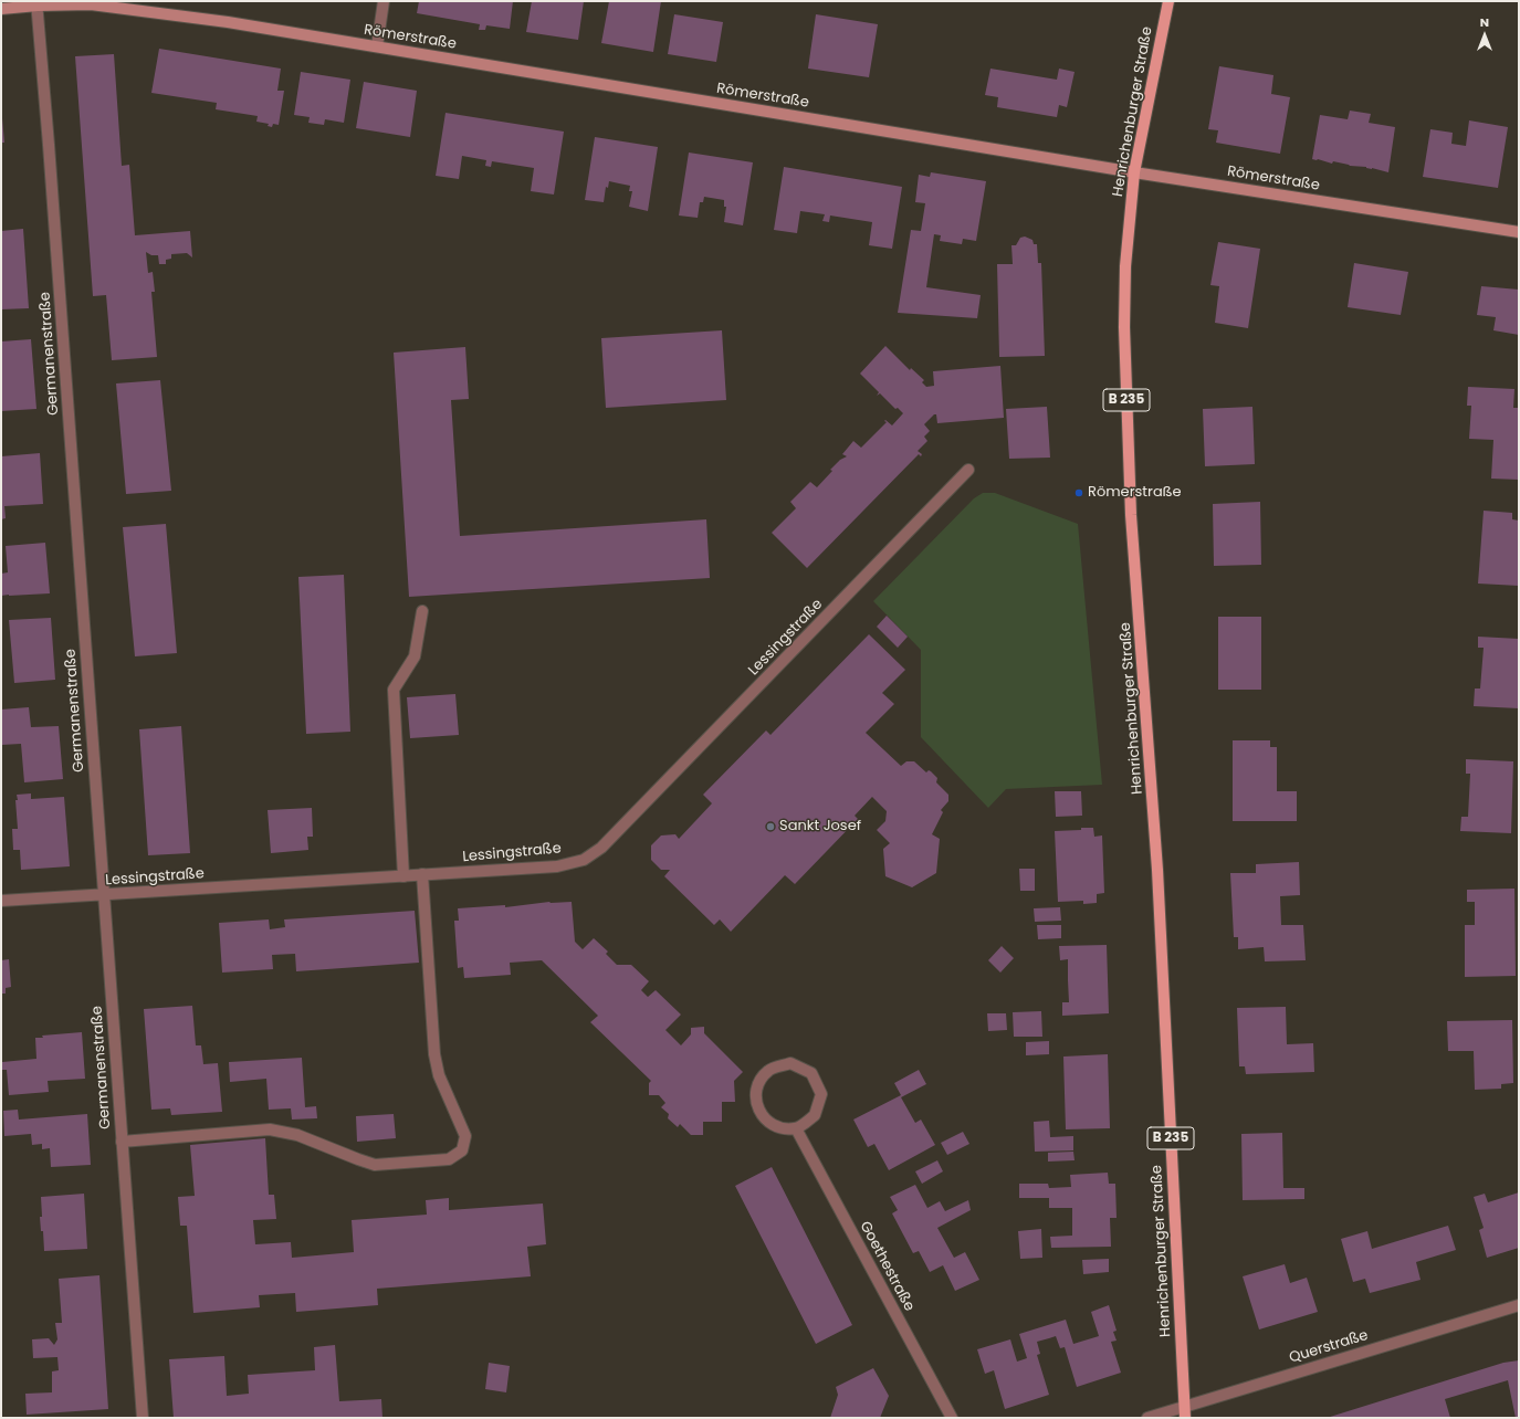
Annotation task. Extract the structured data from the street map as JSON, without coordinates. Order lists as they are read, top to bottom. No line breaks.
{"streets":{"main road":["Römerstraße","Henrichenburger Straße","B 235"],"street":["Germanenstraße","Lessingstraße","Goethestraße","Querstraße"]},"crossings":[["Römerstraße","Henrichenburger Straße"],["Römerstraße","Germanenstraße"],["Henrichenburger Straße","Querstraße"],["Germanenstraße","Lessingstraße"]],"places":["Römerstraße","Sankt Josef"],"north":"top"}
